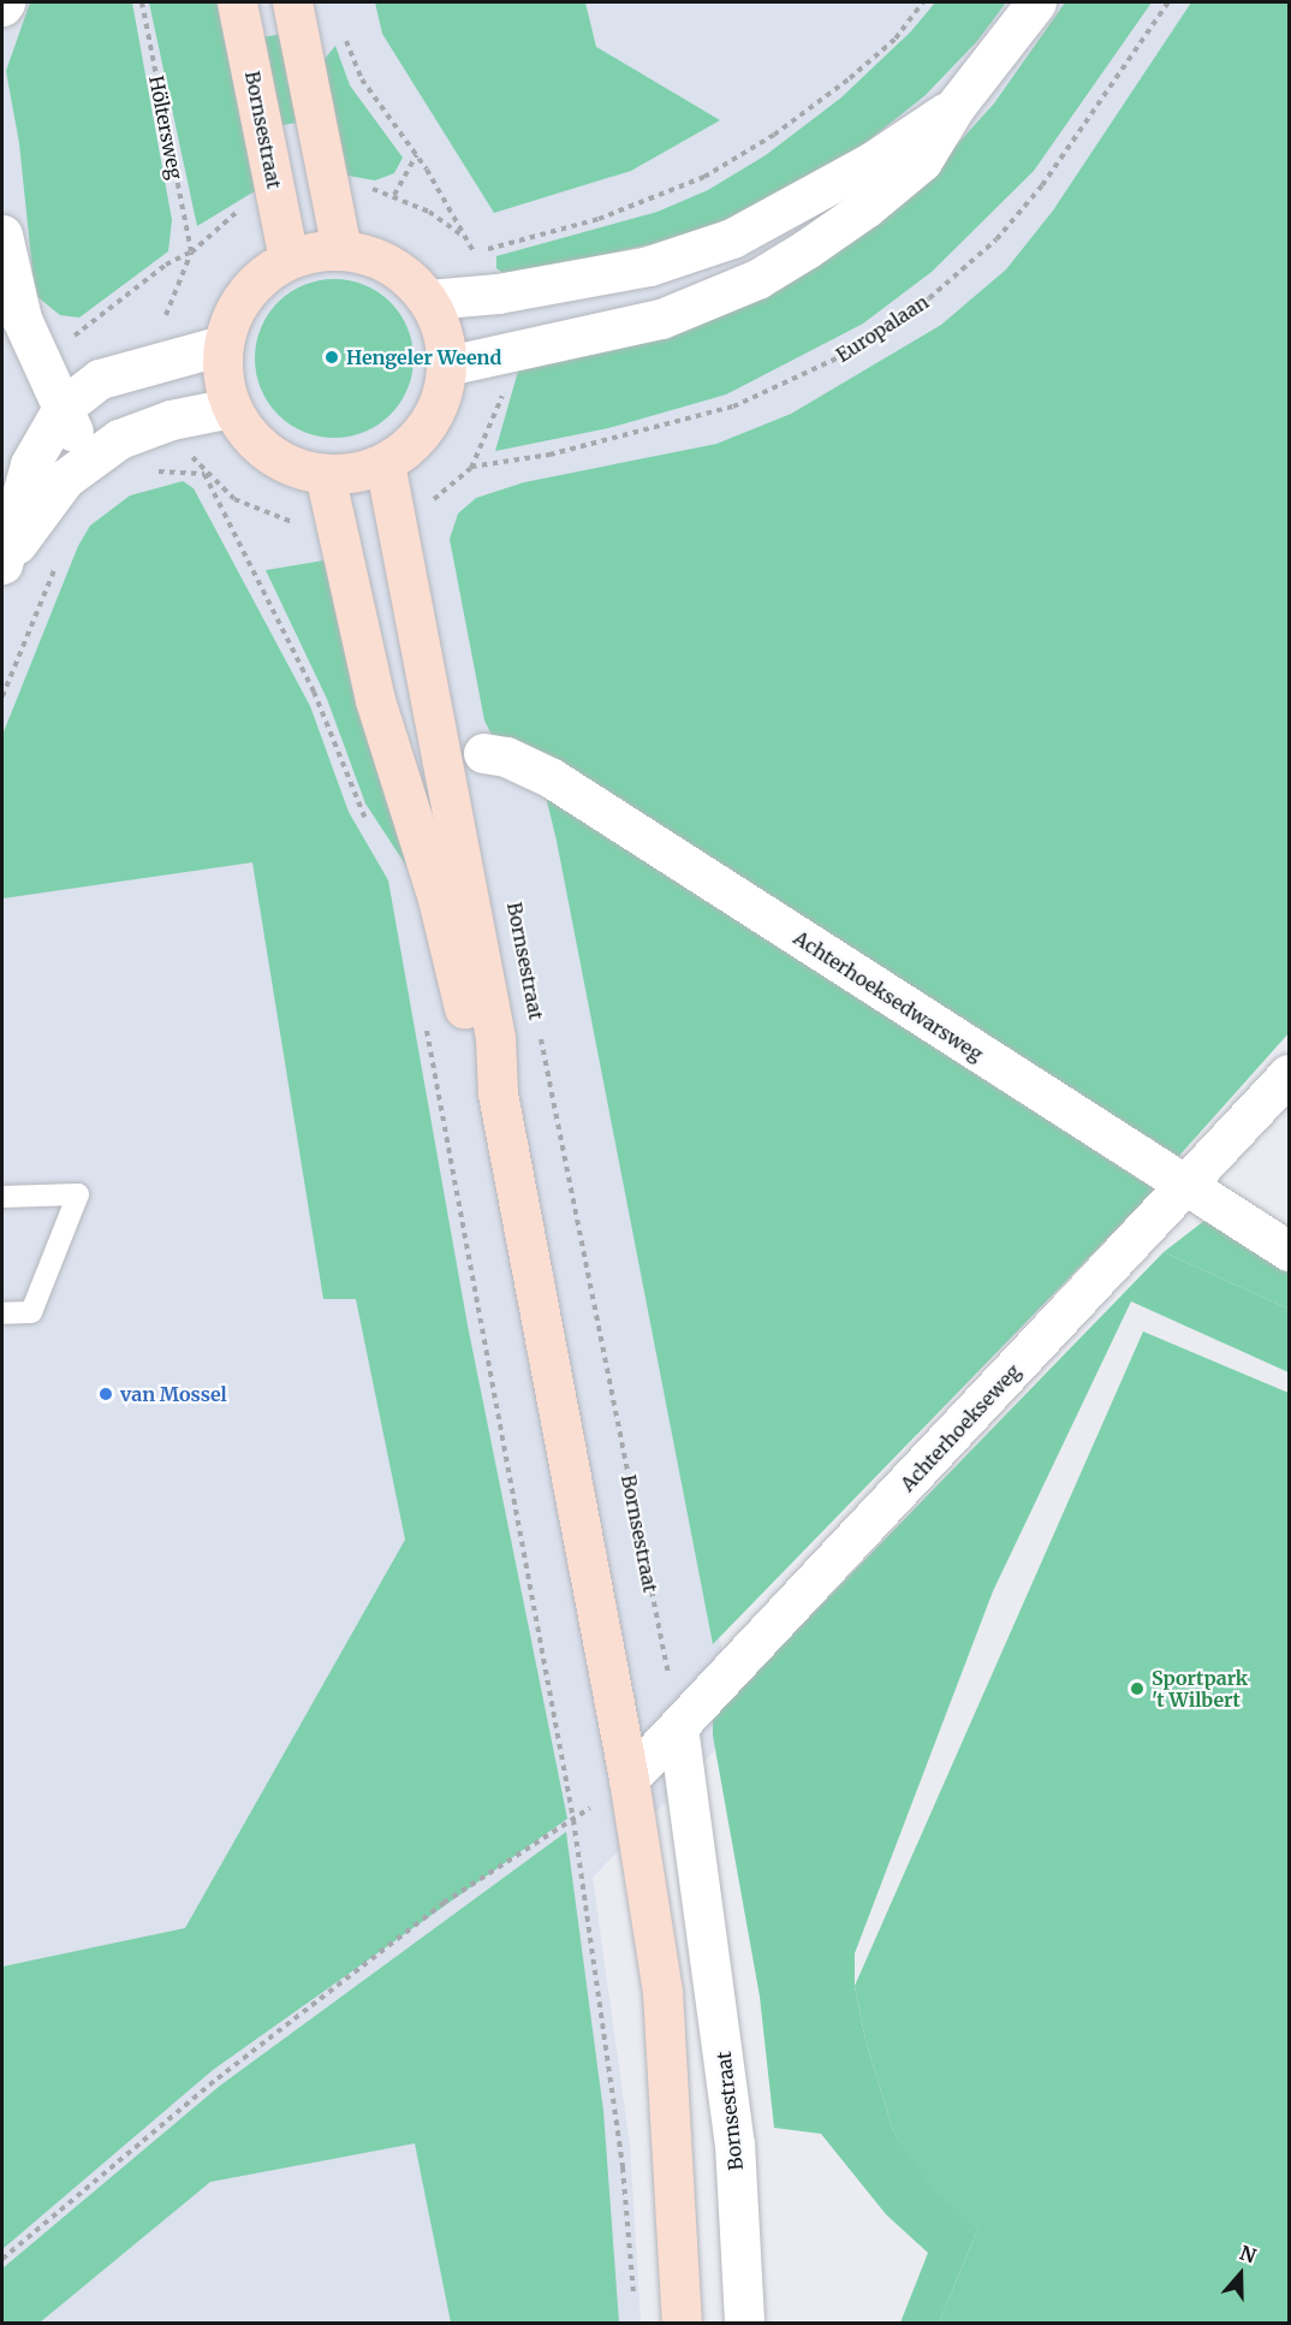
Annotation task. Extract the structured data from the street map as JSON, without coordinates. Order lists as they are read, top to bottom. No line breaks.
{"streets":{"main road":["Bornsestraat"],"street":["Achterhoeksedwarsweg","Achterhoekseweg"],"path":["Höltersweg","Europalaan"]},"crossings":[["Bornsestraat","Achterhoekseweg"],["Achterhoeksedwarsweg","Achterhoekseweg"]],"places":["Hengeler Weend","van Mossel","Sportpark 't Wilbert"],"north":"top"}
